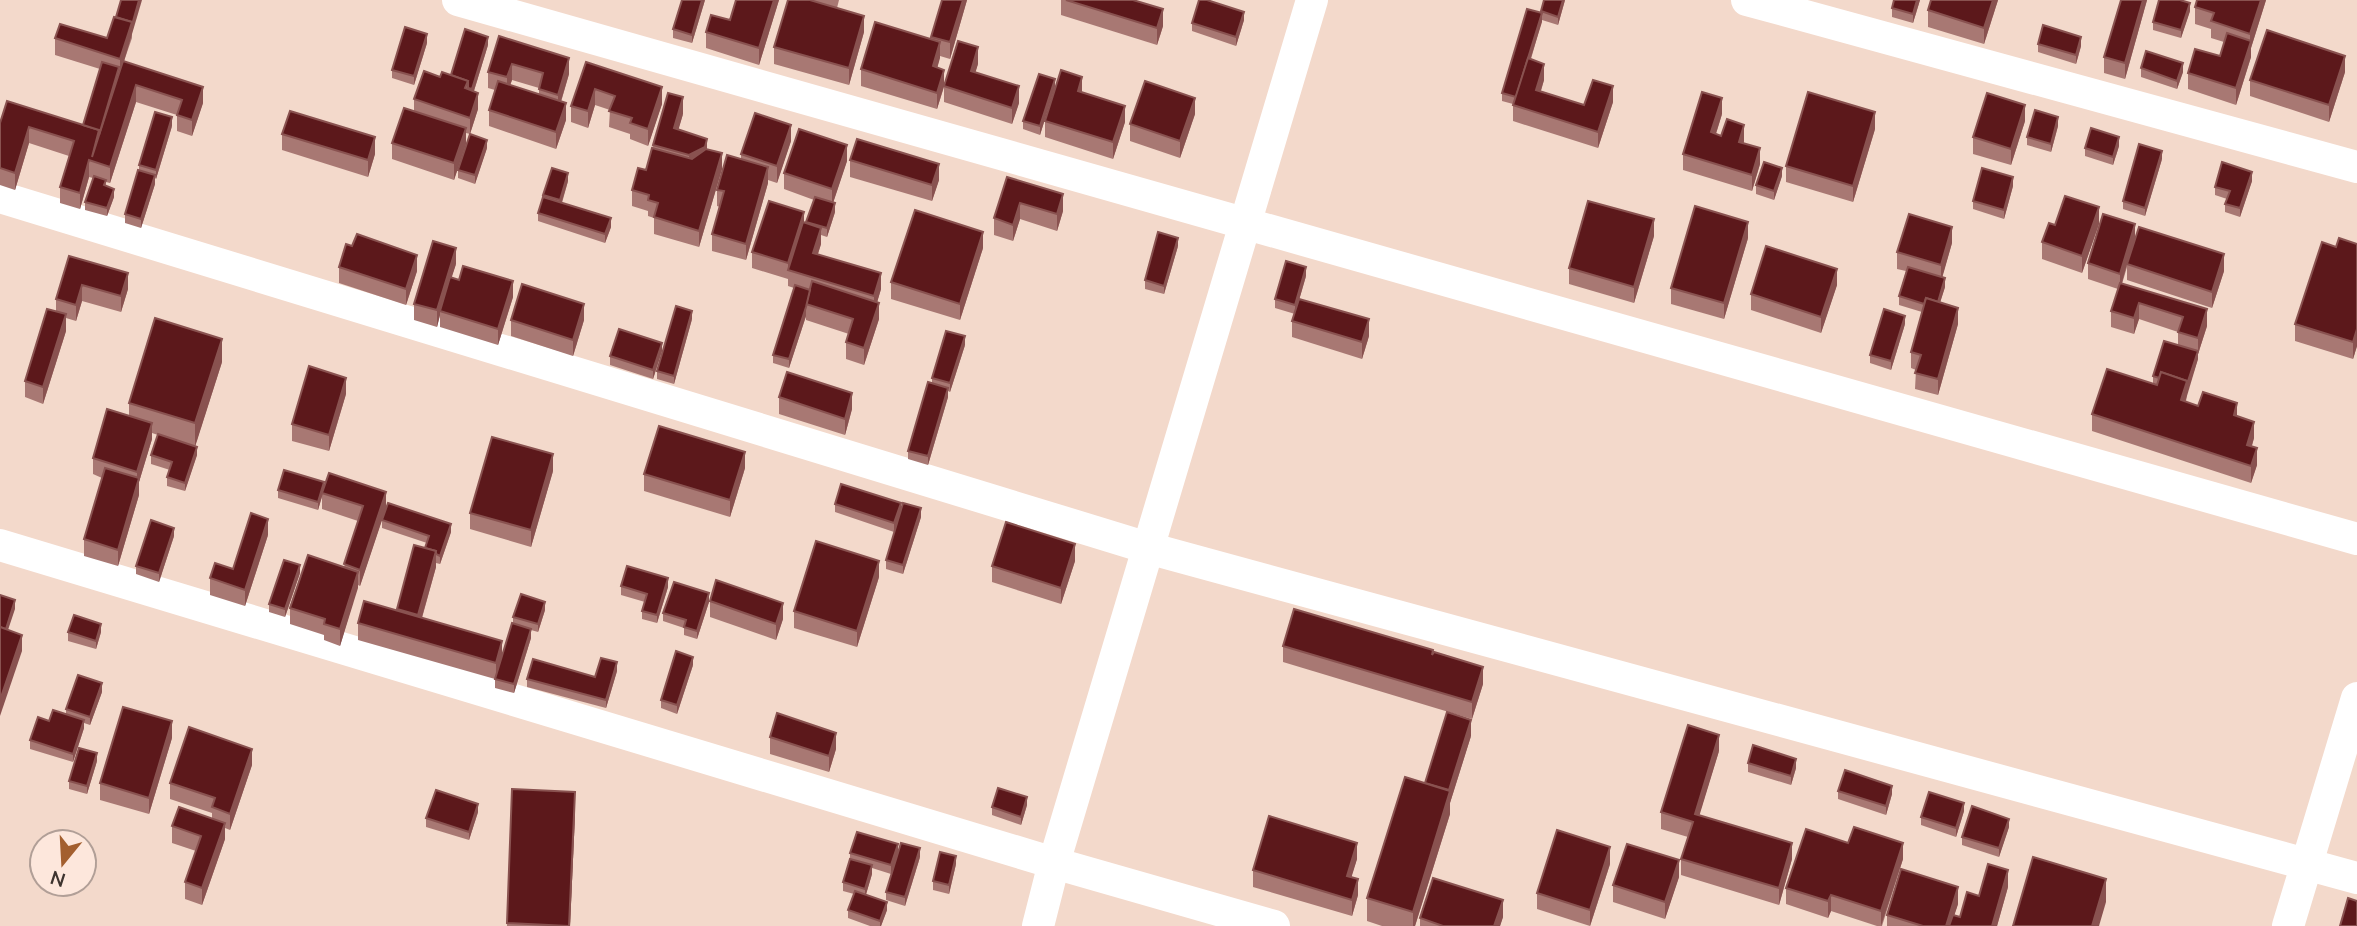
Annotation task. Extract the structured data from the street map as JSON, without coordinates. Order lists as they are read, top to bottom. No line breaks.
{"north":"bottom"}
